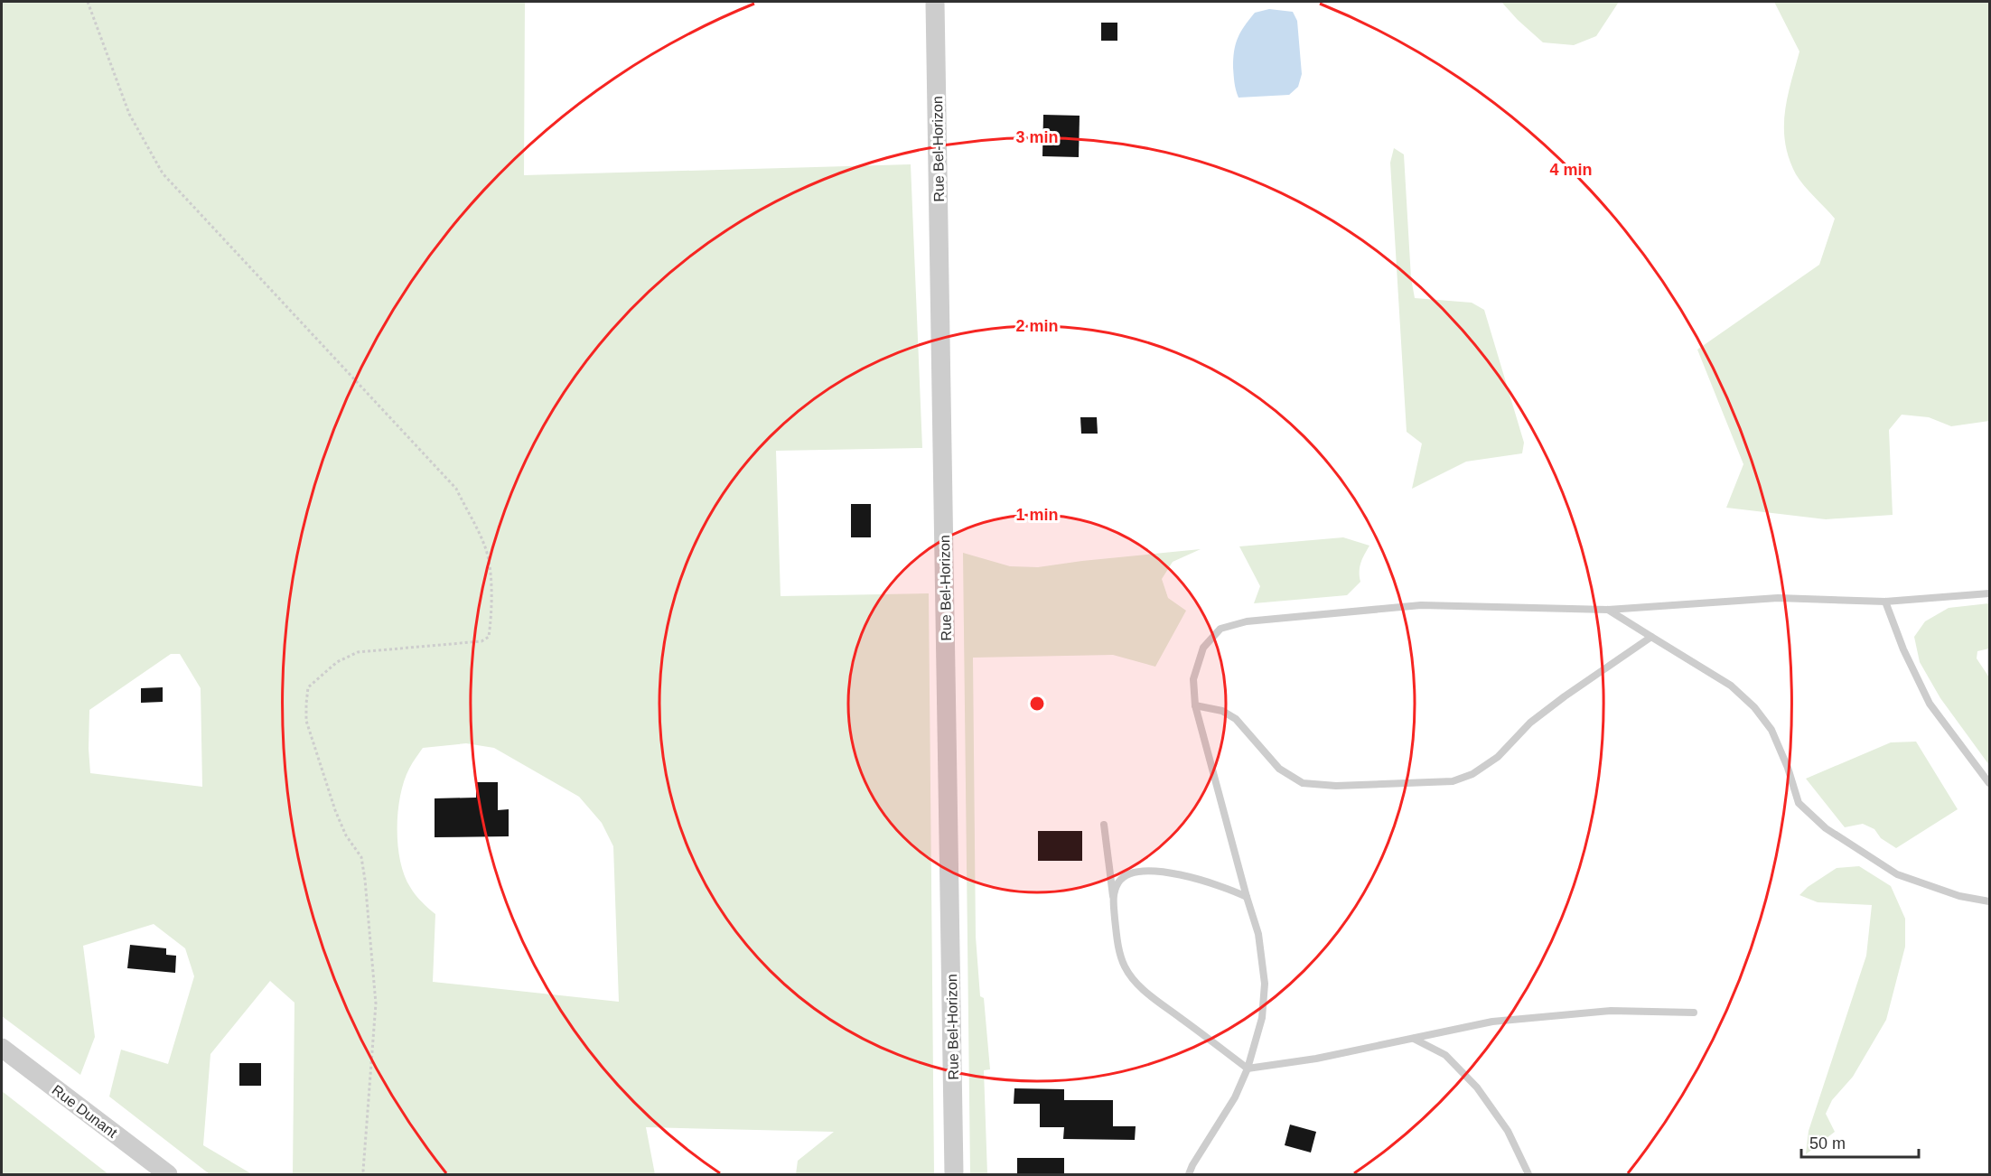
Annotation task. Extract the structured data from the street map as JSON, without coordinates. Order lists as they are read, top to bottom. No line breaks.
{"streets":{"street":["Rue Bel-Horizon","Rue Dunant"]},"scale_bar":"50 m","rings":["3 min","4 min","2 min","1 min"]}
